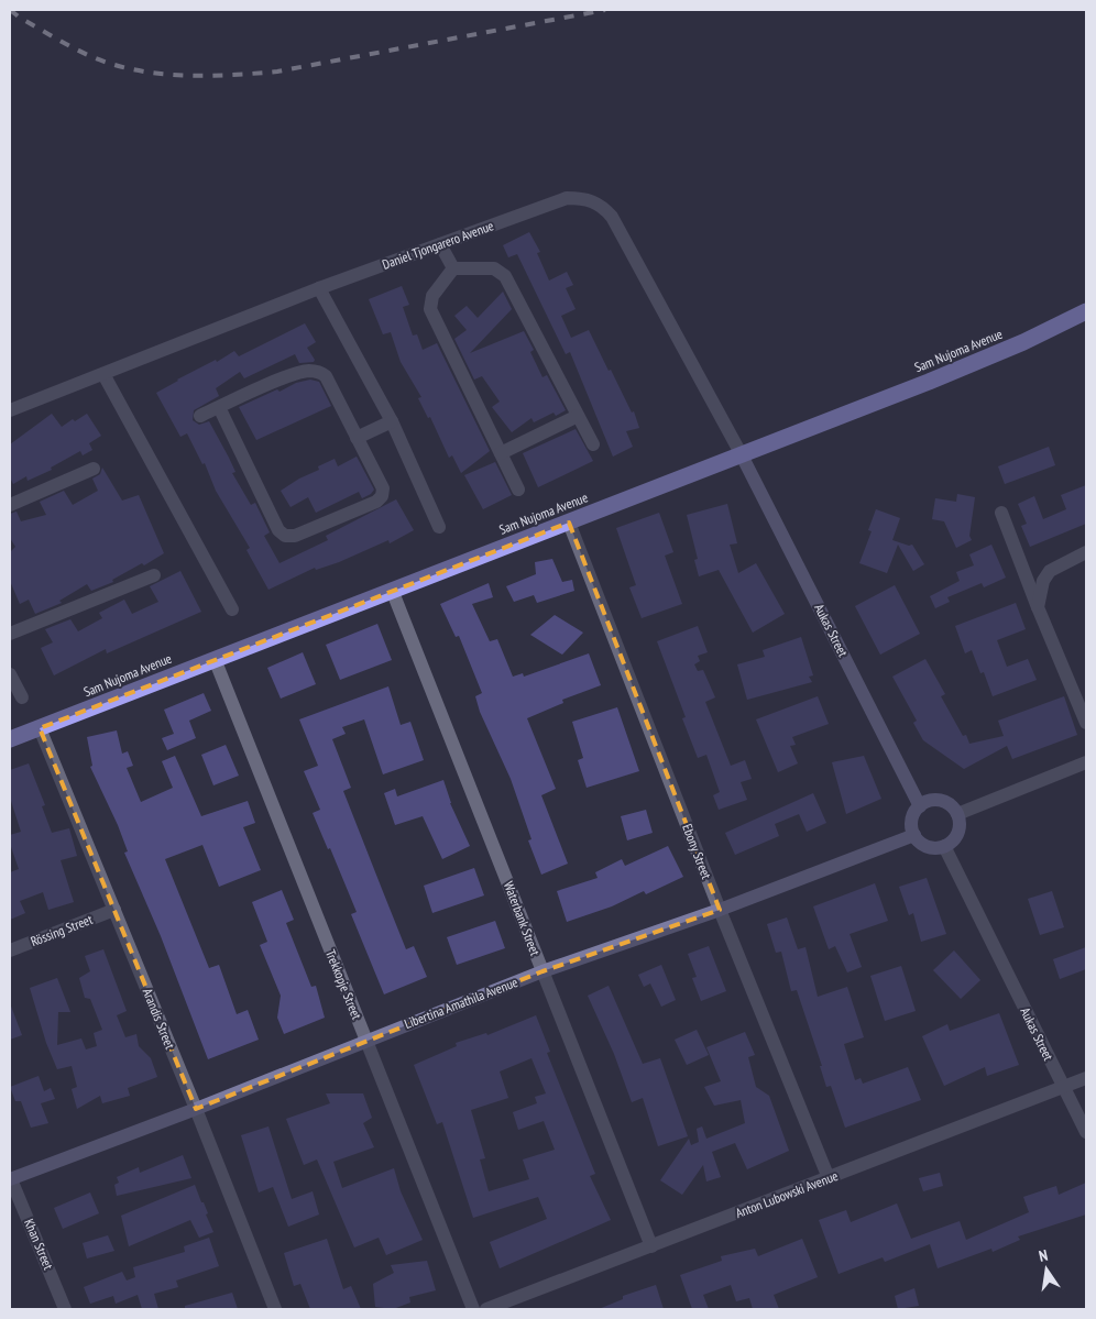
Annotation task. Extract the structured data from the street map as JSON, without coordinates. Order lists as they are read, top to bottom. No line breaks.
{"streets":{"highway":["Sam Nujoma Avenue"],"street":["Daniel Tjongarero Avenue","Aukas Street","Ebony Street","Waterbank Street","Rössing Street","Trekkopje Street","Libertina Amathila Avenue","Arandis Street","Anton Lubowski Avenue","Khan Street"]},"crossings":[["Daniel Tjongarero Avenue","Sam Nujoma Avenue"],["Daniel Tjongarero Avenue","Aukas Street"],["Sam Nujoma Avenue","Aukas Street"],["Sam Nujoma Avenue","Ebony Street"],["Sam Nujoma Avenue","Waterbank Street"],["Sam Nujoma Avenue","Trekkopje Street"],["Sam Nujoma Avenue","Arandis Street"],["Aukas Street","Libertina Amathila Avenue"],["Aukas Street","Anton Lubowski Avenue"],["Ebony Street","Libertina Amathila Avenue"],["Ebony Street","Anton Lubowski Avenue"],["Waterbank Street","Libertina Amathila Avenue"],["Waterbank Street","Anton Lubowski Avenue"],["Rössing Street","Arandis Street"],["Trekkopje Street","Libertina Amathila Avenue"],["Libertina Amathila Avenue","Arandis Street"],["Libertina Amathila Avenue","Khan Street"]],"north":"top"}
